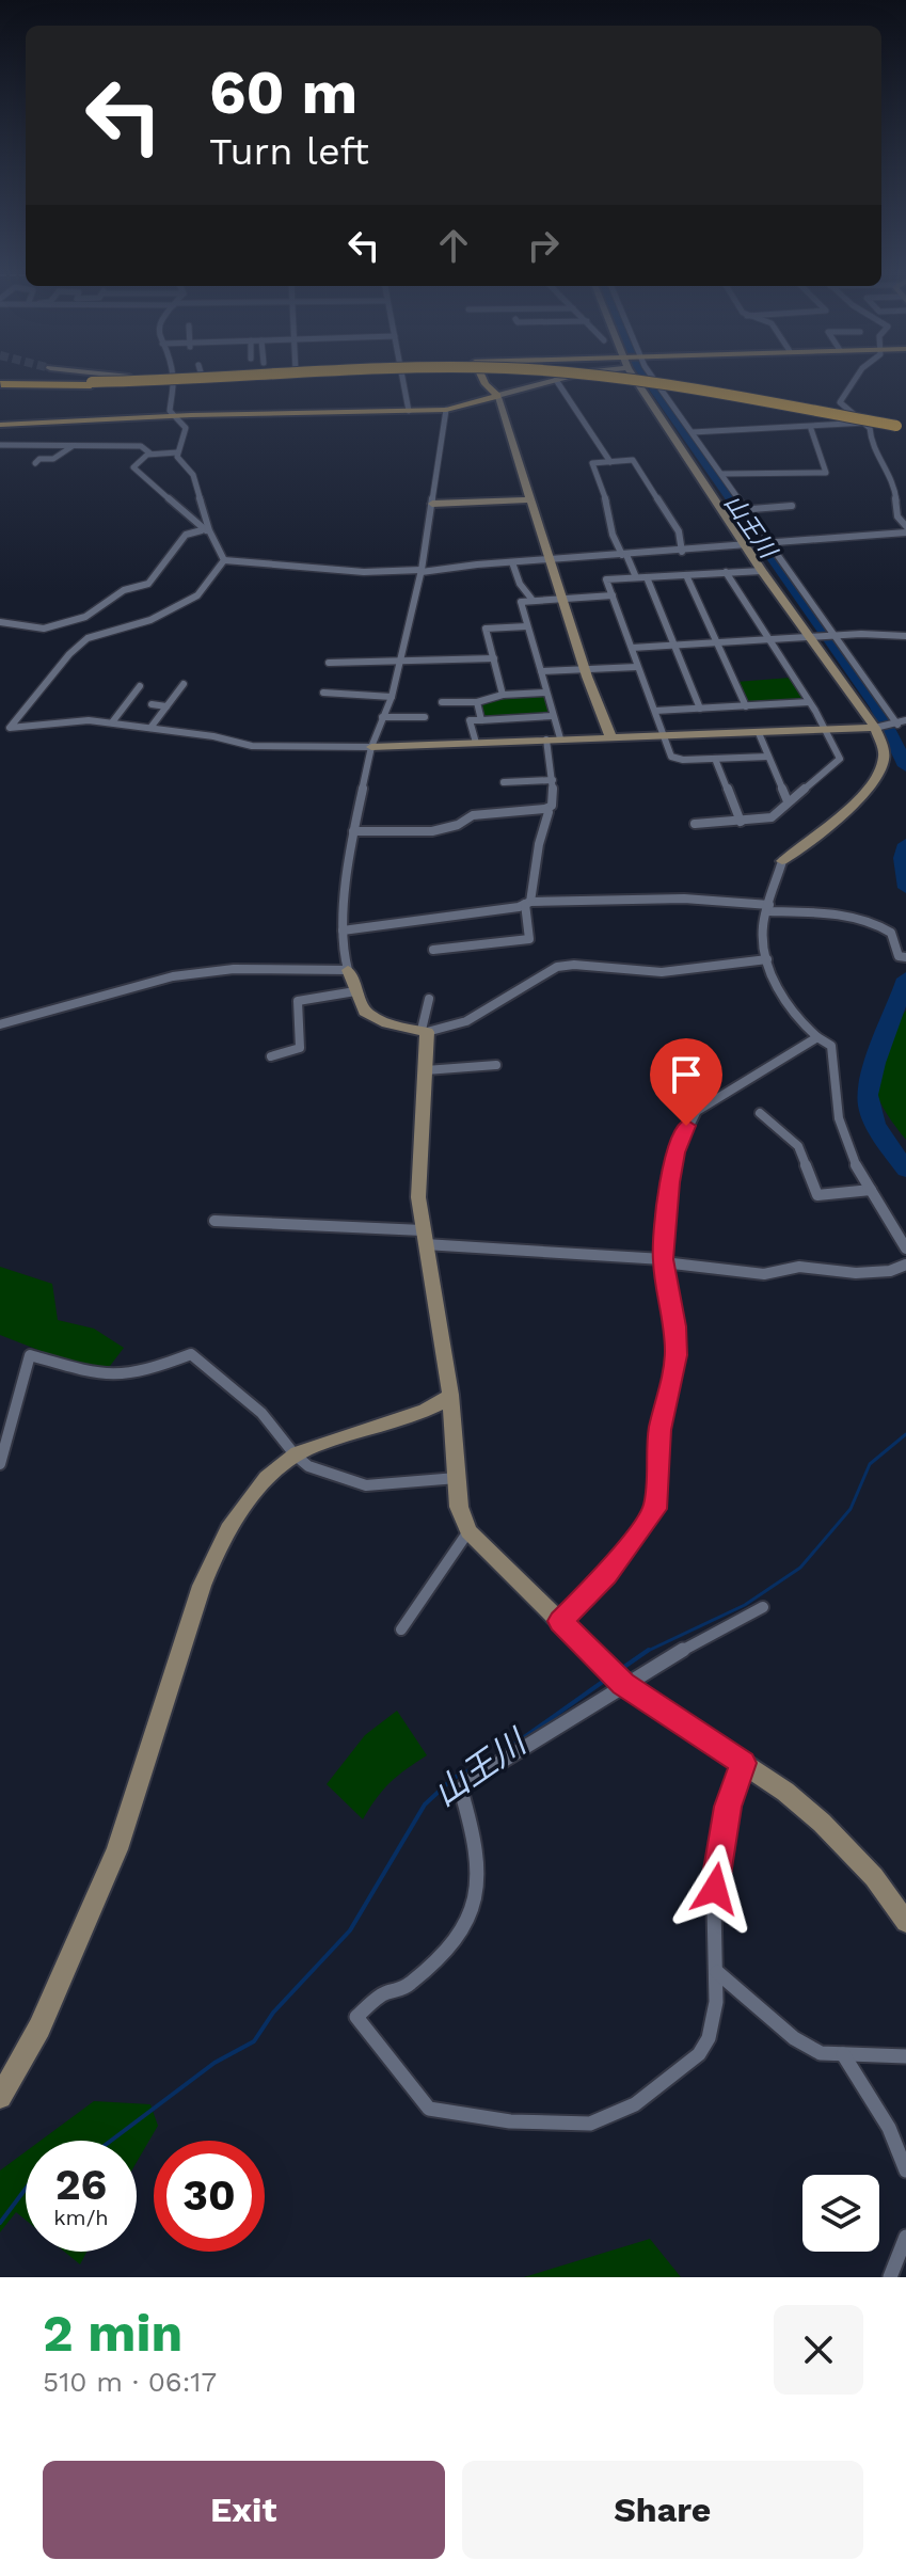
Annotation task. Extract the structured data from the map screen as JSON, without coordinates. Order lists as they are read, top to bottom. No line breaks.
{"water":["山王川"],"page":{"turn":["60 m","Turn left"],"speed":"26 km/h","limit":"30","heading":["2 min","510 m · 06:17"],"buttons":["Exit","Share"]}}
